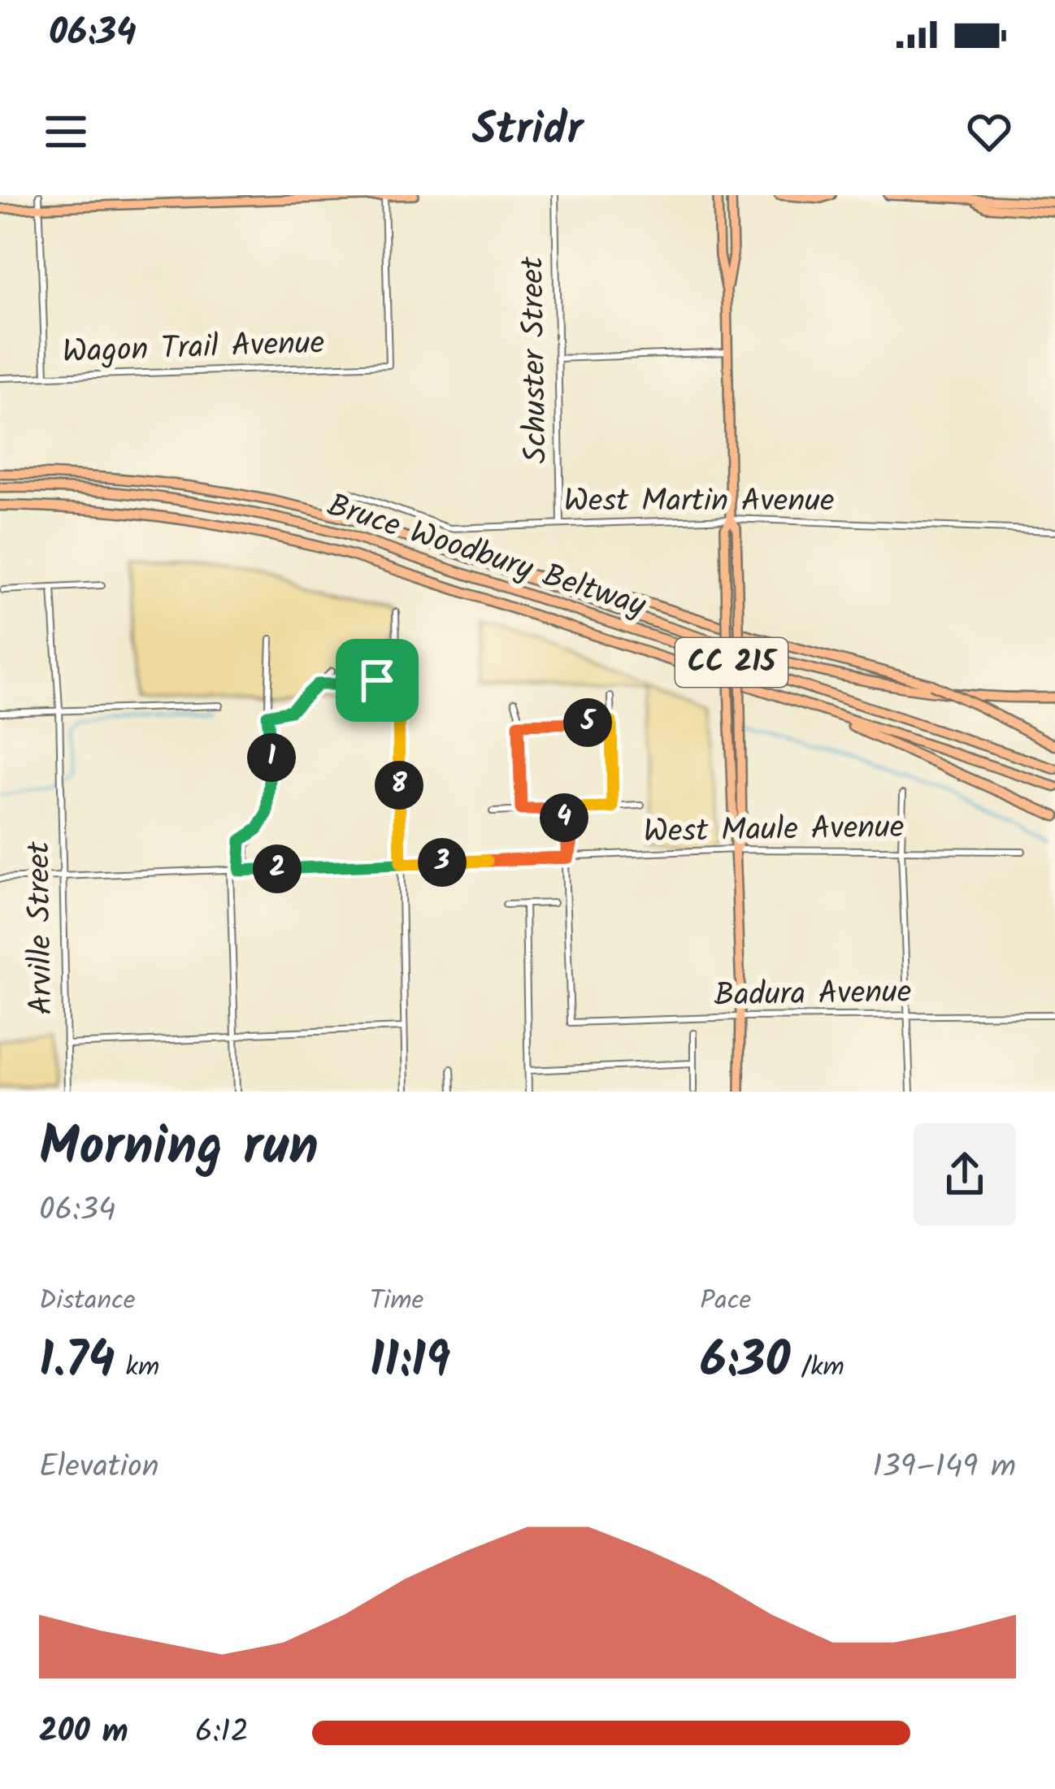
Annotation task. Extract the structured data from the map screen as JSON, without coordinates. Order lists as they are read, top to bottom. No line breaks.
{"streets":{"highway":["Bruce Woodbury Beltway","CC 215"],"street":["Wagon Trail Avenue","Schuster Street","West Martin Avenue","West Maule Avenue","Arville Street","Badura Avenue"]},"crossings":[["Schuster Street","West Martin Avenue"],["West Maule Avenue","Arville Street"],["West Maule Avenue","Badura Avenue"]],"page":{"status":"06:34","header":"Stridr","pins":["5","1","8","4","3","2"],"heading":["Morning run","06:34"],"stats":[["Distance","1.74 km"],["Time","11:19"],["Pace","6:30 /km"]],"chart":["Elevation","139–149 m"],"list":[{"name":"200 m","note":"6:12"}]}}
